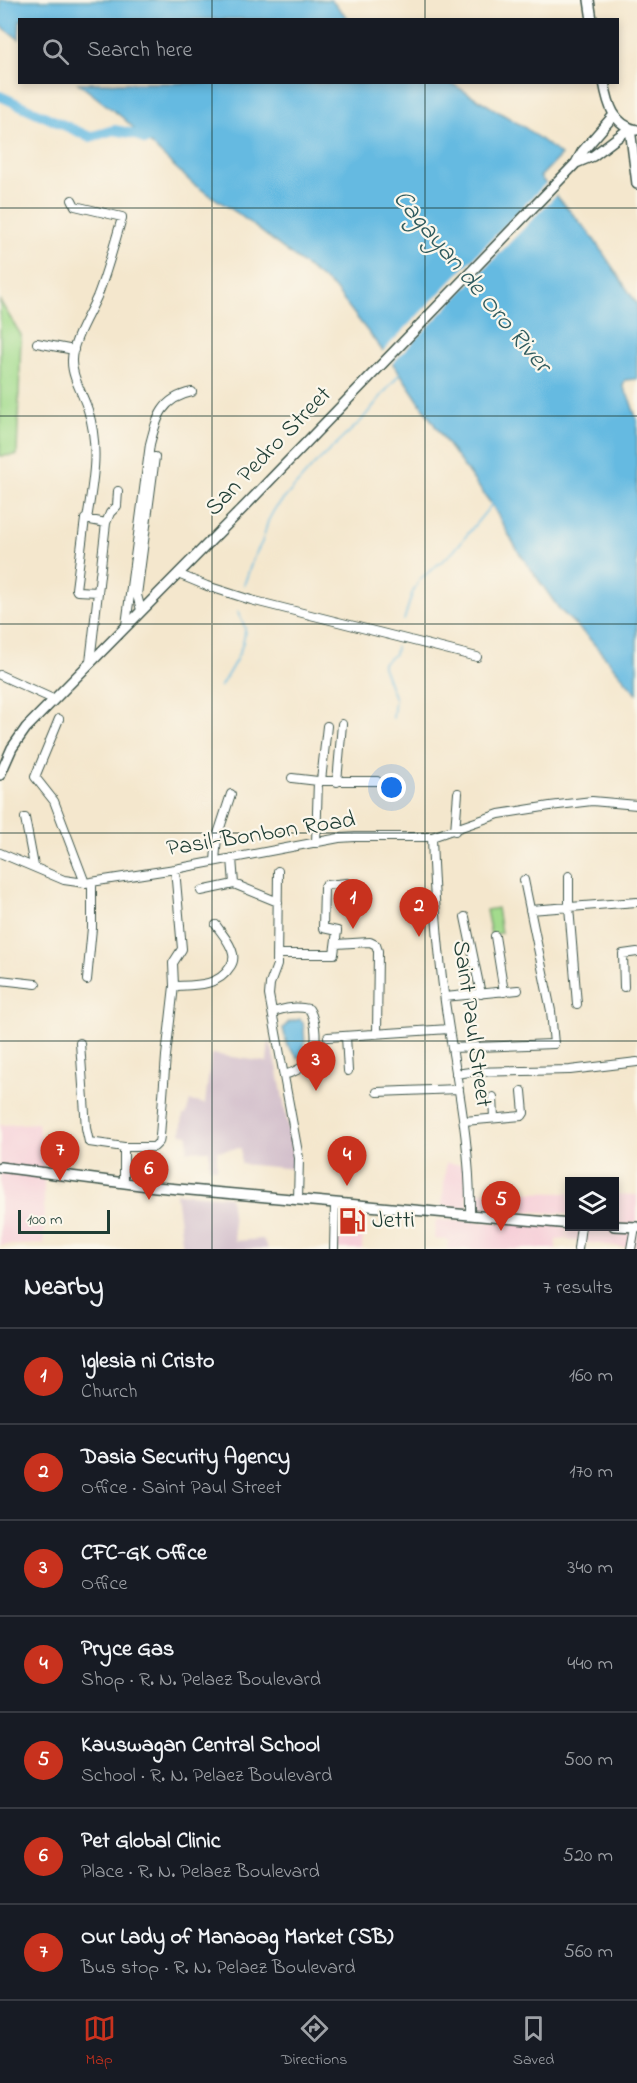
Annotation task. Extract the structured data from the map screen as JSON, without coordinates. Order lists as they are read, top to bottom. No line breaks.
{"streets":{"main road":["San Pedro Street"],"street":["Pasil-Bonbon Road","Saint Paul Street"]},"crossings":[["Pasil-Bonbon Road","Saint Paul Street"]],"water":["Cagayan de Oro River"],"places":{"fuel station":["Jetti"]},"scale_bar":"100 m","page":{"search":"Search here","pins":["1","2","3","7","4","6","5"],"scale":"100 m","heading":["Nearby","7 results"],"list":[{"mark":"1","name":"Iglesia ni Cristo","note":"Church","value":"160 m"},{"mark":"2","name":"Dasia Security Agency","note":"Office · Saint Paul Street","value":"170 m"},{"mark":"3","name":"CFC-GK Office","note":"Office","value":"340 m"},{"mark":"4","name":"Pryce Gas","note":"Shop · R. N. Pelaez Boulevard","value":"440 m"},{"mark":"5","name":"Kauswagan Central School","note":"School · R. N. Pelaez Boulevard","value":"500 m"},{"mark":"6","name":"Pet Global Clinic","note":"Place · R. N. Pelaez Boulevard","value":"520 m"},{"mark":"7","name":"Our Lady of Manaoag Market (SB)","note":"Bus stop · R. N. Pelaez Boulevard","value":"560 m"}],"nav":["Map","Directions","Saved"]}}
